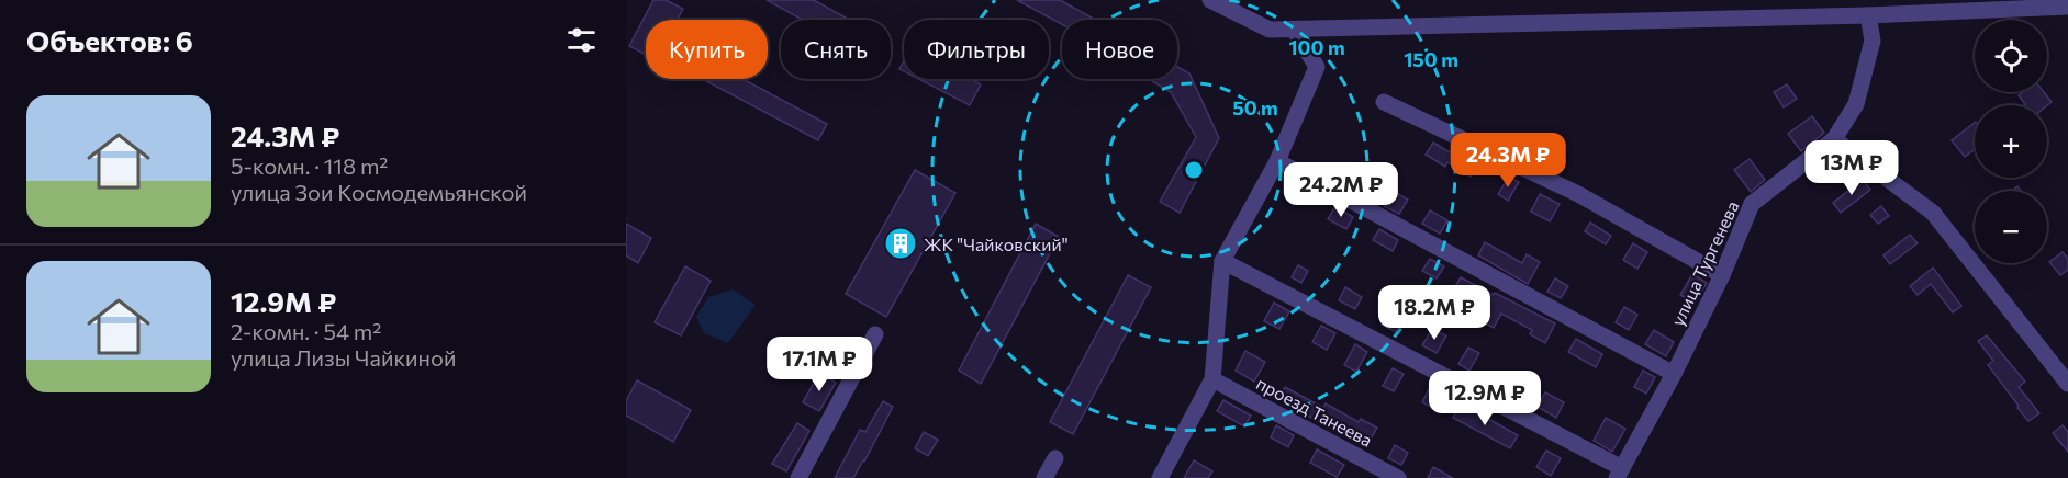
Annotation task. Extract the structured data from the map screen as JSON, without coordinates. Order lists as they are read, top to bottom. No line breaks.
{"streets":{"street":["улица Тургенева","проезд Танеева"]},"places":{"building":["ЖК \"Чайковский\""]},"page":{"heading":"Объектов: 6","map_buttons":["+","−"],"chip":["Купить","Снять","Фильтры","Новое"],"list":[{"name":"24.3M ₽","note":"5-комн. · 118 m² · улица Зои Космодемьянской"},{"name":"12.9M ₽","note":"2-комн. · 54 m² · улица Лизы Чайкиной"}],"price":["24.3M ₽","13M ₽","24.2M ₽","18.2M ₽","17.1M ₽","12.9M ₽"]},"rings":["100 m","150 m","50 m"]}
